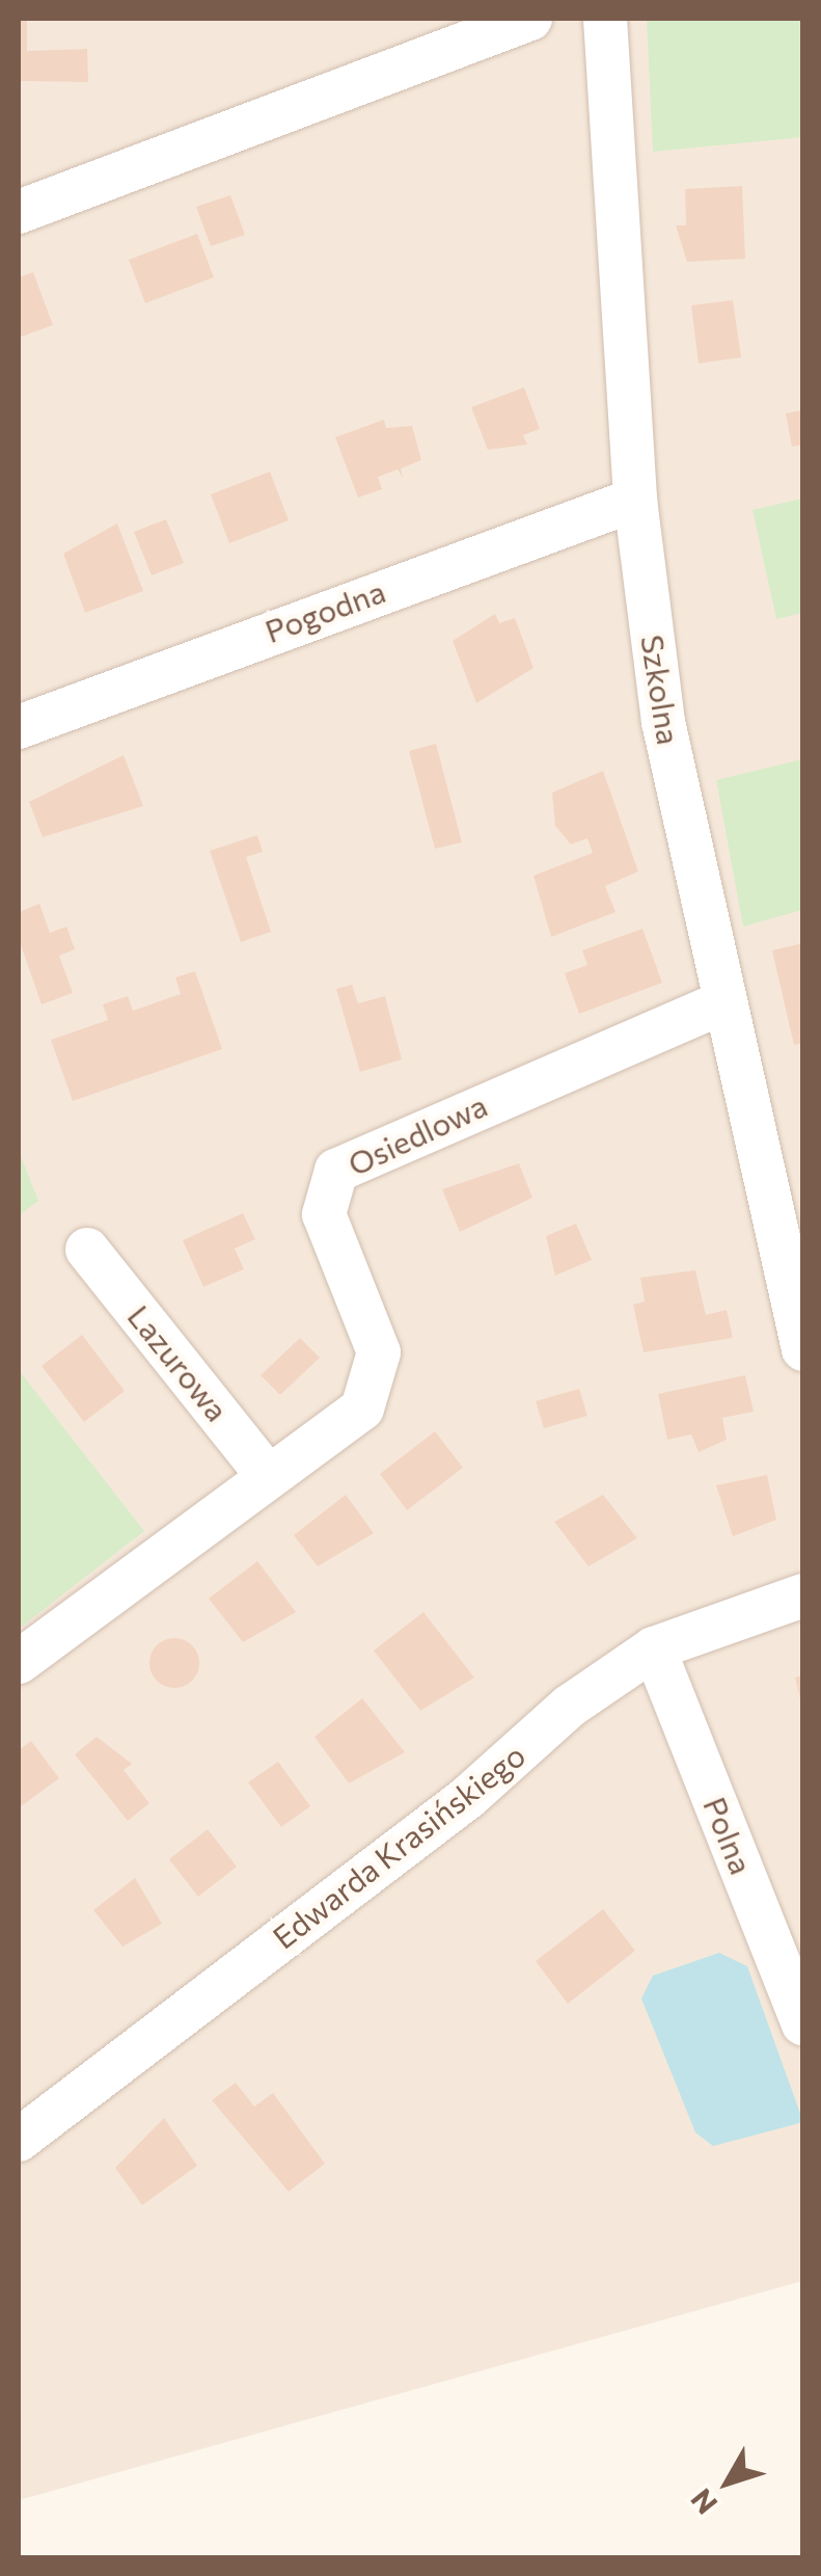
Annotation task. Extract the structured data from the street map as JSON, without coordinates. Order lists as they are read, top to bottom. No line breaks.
{"streets":{"street":["Pogodna","Szkolna","Osiedlowa","Lazurowa","Polna","Edwarda Krasińskiego"]},"crossings":[["Pogodna","Szkolna"],["Szkolna","Osiedlowa"],["Osiedlowa","Lazurowa"],["Polna","Edwarda Krasińskiego"]],"north":"bottom left"}
